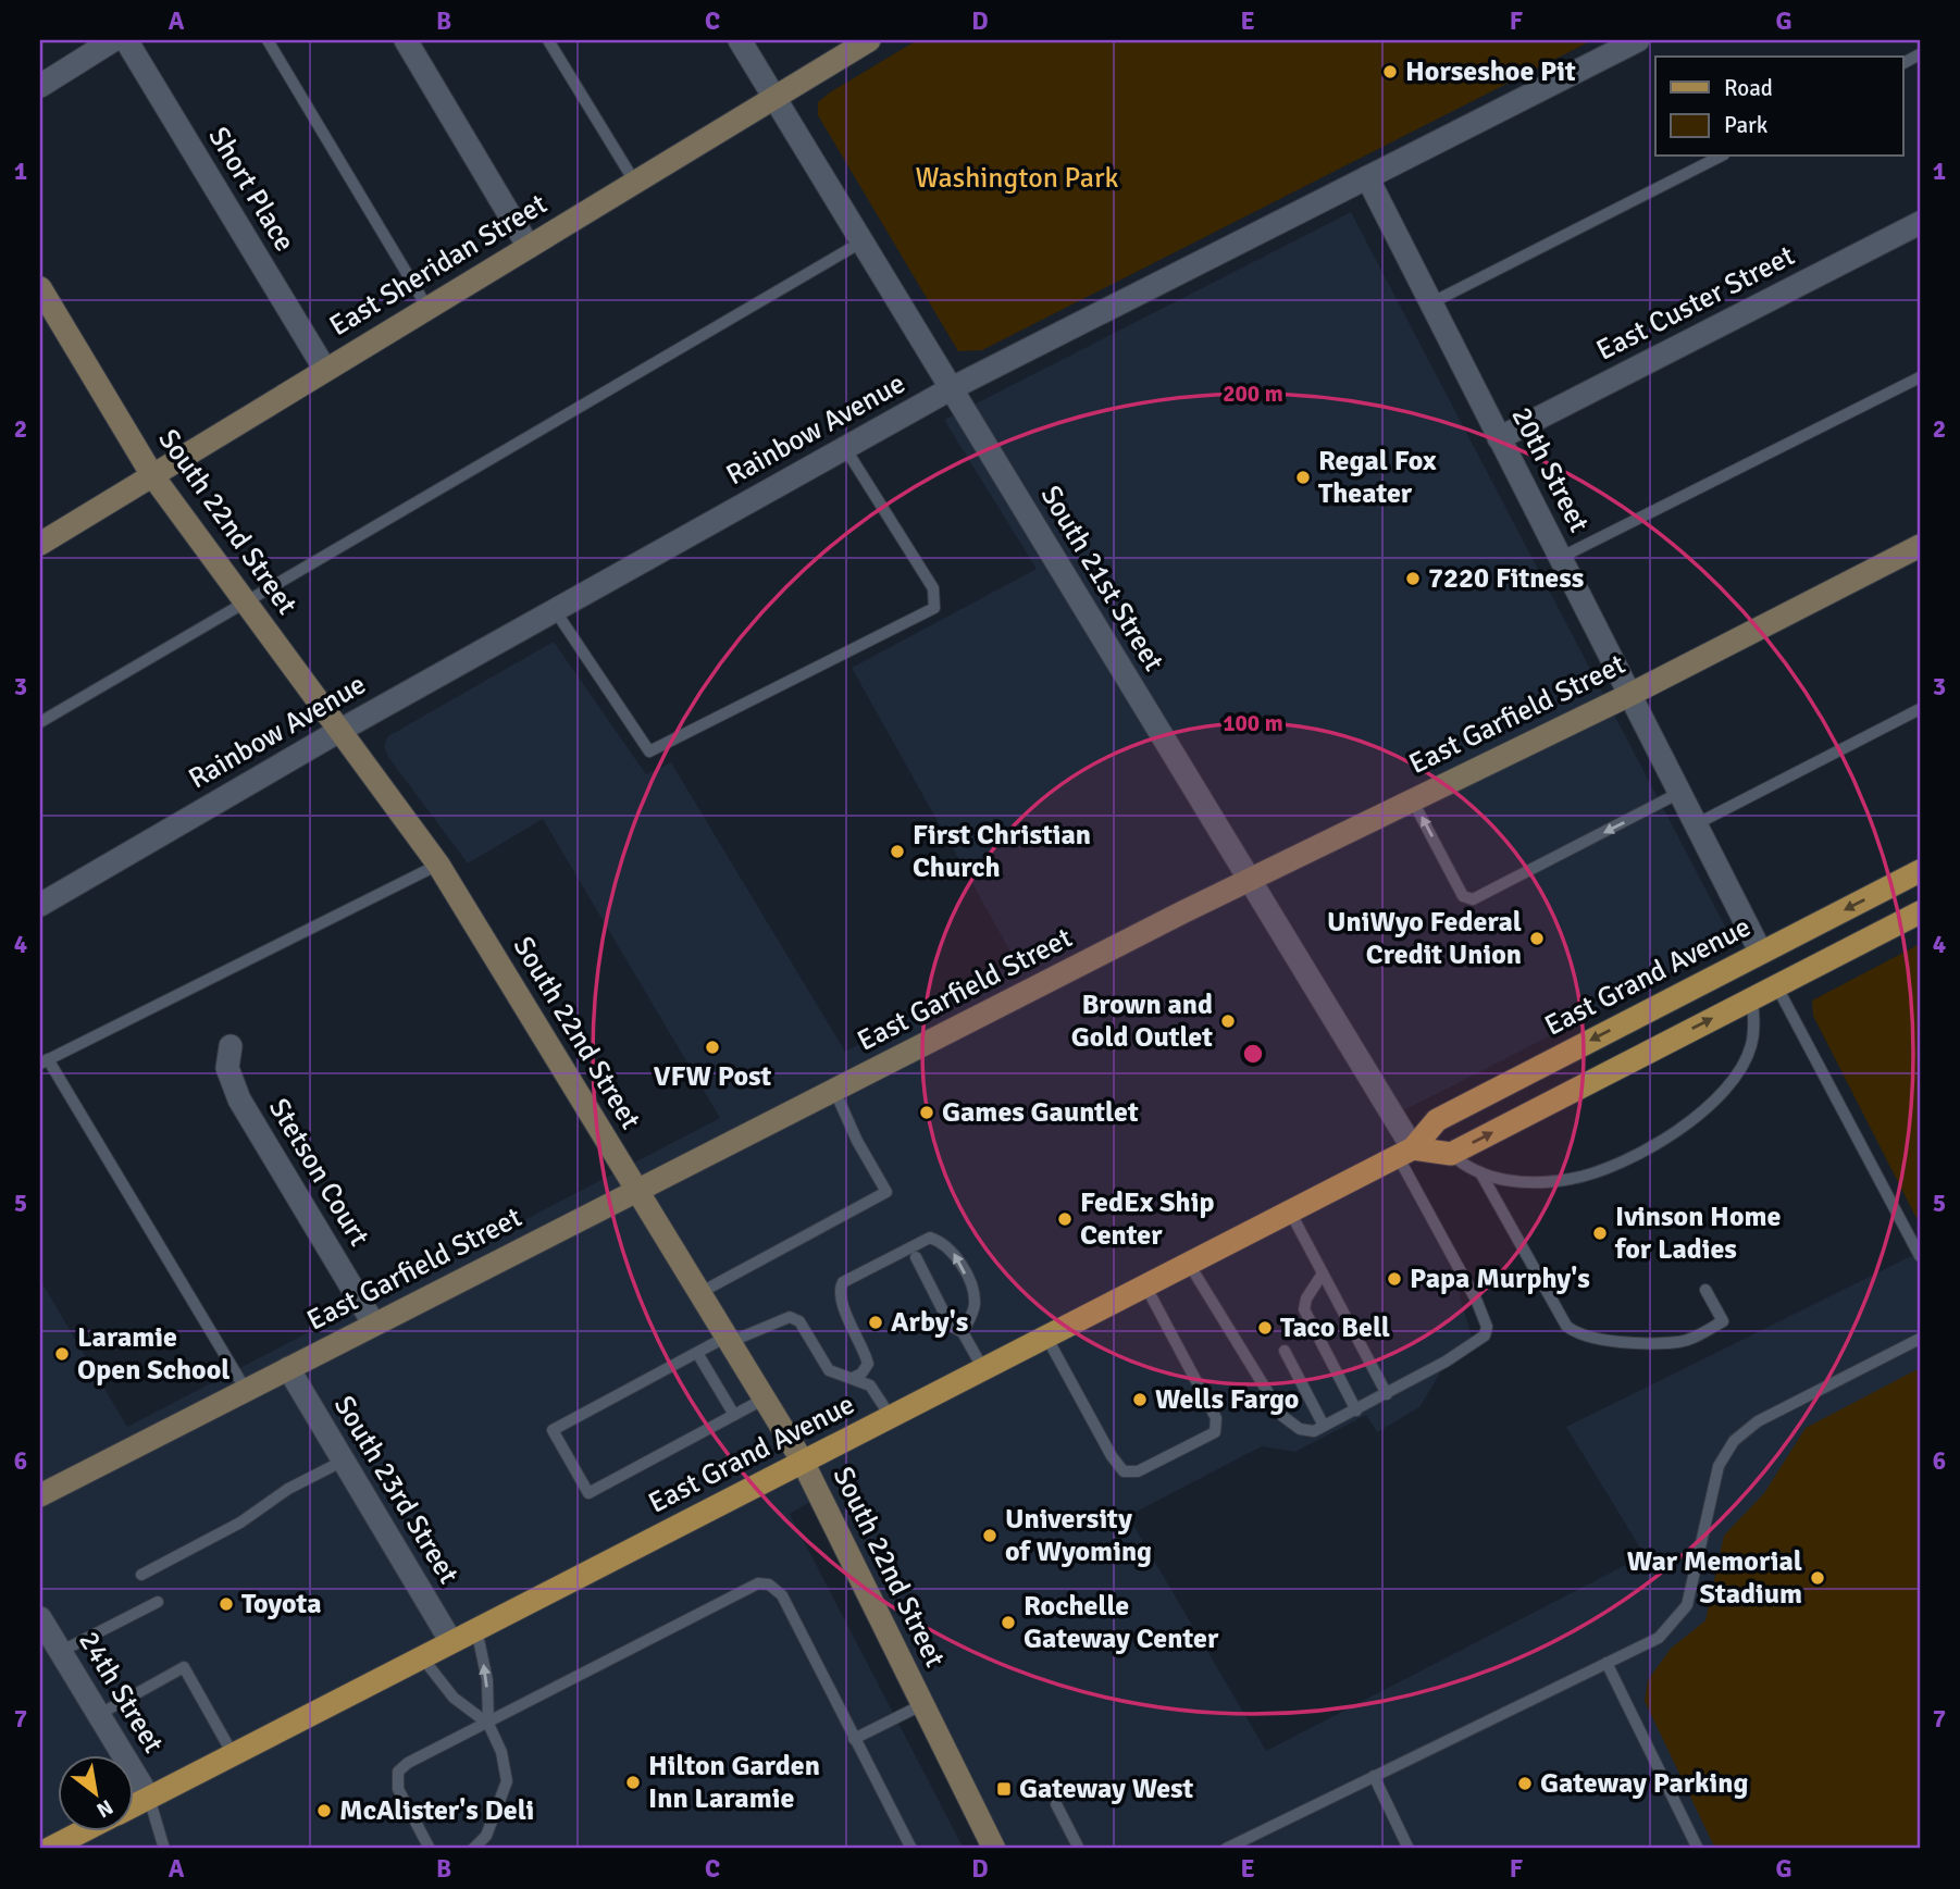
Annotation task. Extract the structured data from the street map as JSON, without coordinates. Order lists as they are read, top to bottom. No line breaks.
{"streets":{"main road":["East Grand Avenue"],"street":["Short Place","East Sheridan Street","East Custer Street","Rainbow Avenue","20th Street","South 22nd Street","South 21st Street","East Garfield Street","Stetson Court","South 23rd Street","24th Street"]},"crossings":[["Short Place","East Sheridan Street"],["East Sheridan Street","South 22nd Street"],["East Sheridan Street","South 21st Street"],["East Custer Street","20th Street"],["Rainbow Avenue","20th Street"],["Rainbow Avenue","South 22nd Street"],["Rainbow Avenue","South 21st Street"],["20th Street","East Garfield Street"],["20th Street","East Grand Avenue"],["South 22nd Street","East Garfield Street"],["South 22nd Street","East Grand Avenue"],["South 21st Street","East Garfield Street"],["South 21st Street","East Grand Avenue"],["East Garfield Street","Stetson Court"],["East Garfield Street","South 23rd Street"],["East Grand Avenue","South 23rd Street"],["East Grand Avenue","24th Street"]],"parks":["Washington Park"],"places":{"other":["Horseshoe Pit","Regal Fox Theater","7220 Fitness","First Christian Church","UniWyo Federal Credit Union","Brown and Gold Outlet","VFW Post","Games Gauntlet","FedEx Ship Center","Ivinson Home for Ladies","Papa Murphy's","Arby's","Taco Bell","Laramie Open School","Wells Fargo","University of Wyoming","War Memorial Stadium","Toyota","Rochelle Gateway Center","Hilton Garden Inn Laramie","Gateway Parking","McAlister's Deli"],"transit":["Gateway West"]},"legend":["Road","Park"],"north":"bottom right","grid":{"columns":["A","B","C","D","E","F","G"],"rows":["1","2","3","4","5","6","7"]},"rings":["200 m","100 m"]}
